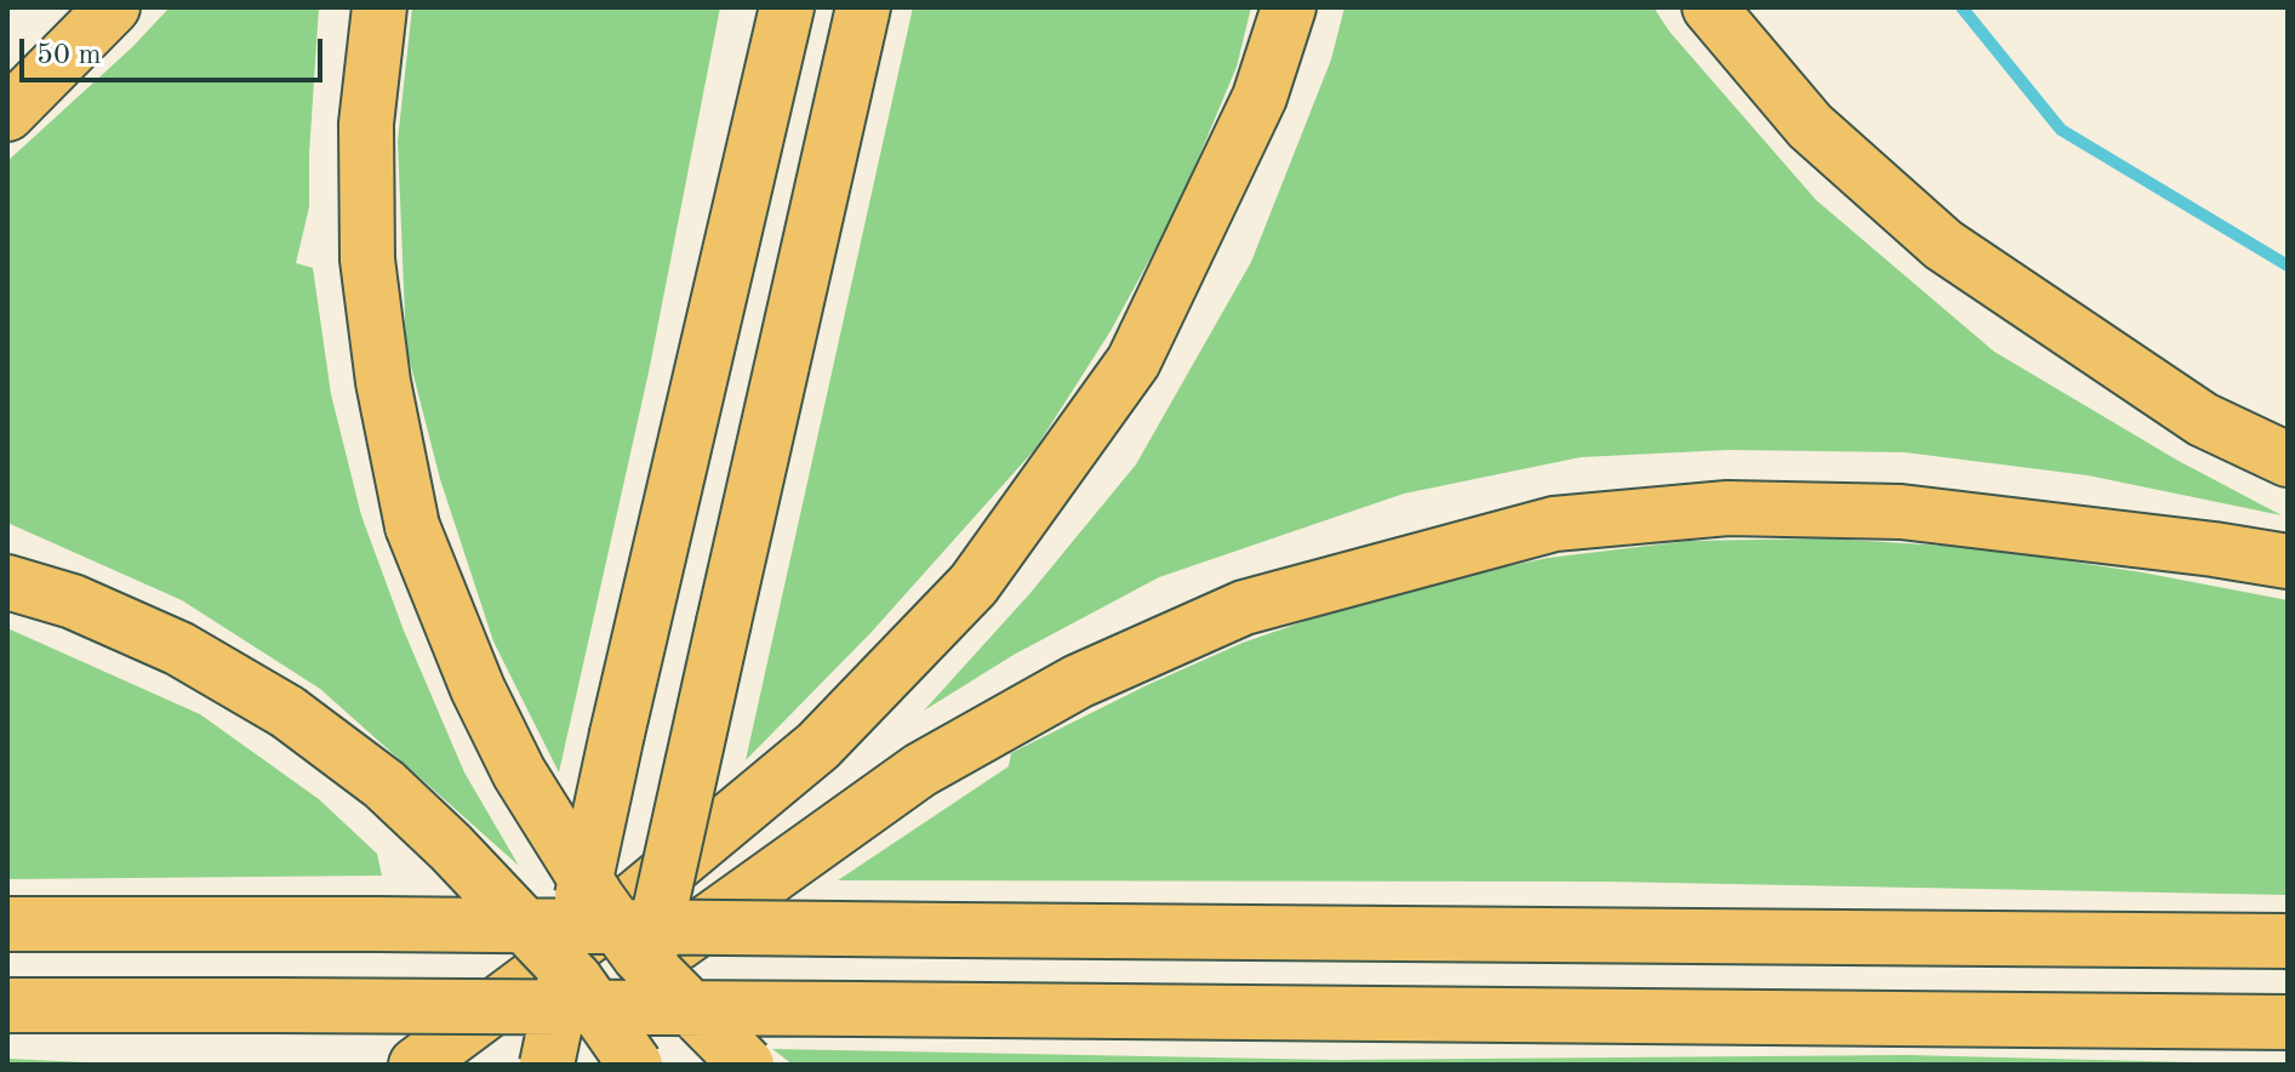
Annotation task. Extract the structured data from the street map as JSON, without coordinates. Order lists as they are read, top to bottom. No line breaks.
{"scale_bar":"50 m"}
